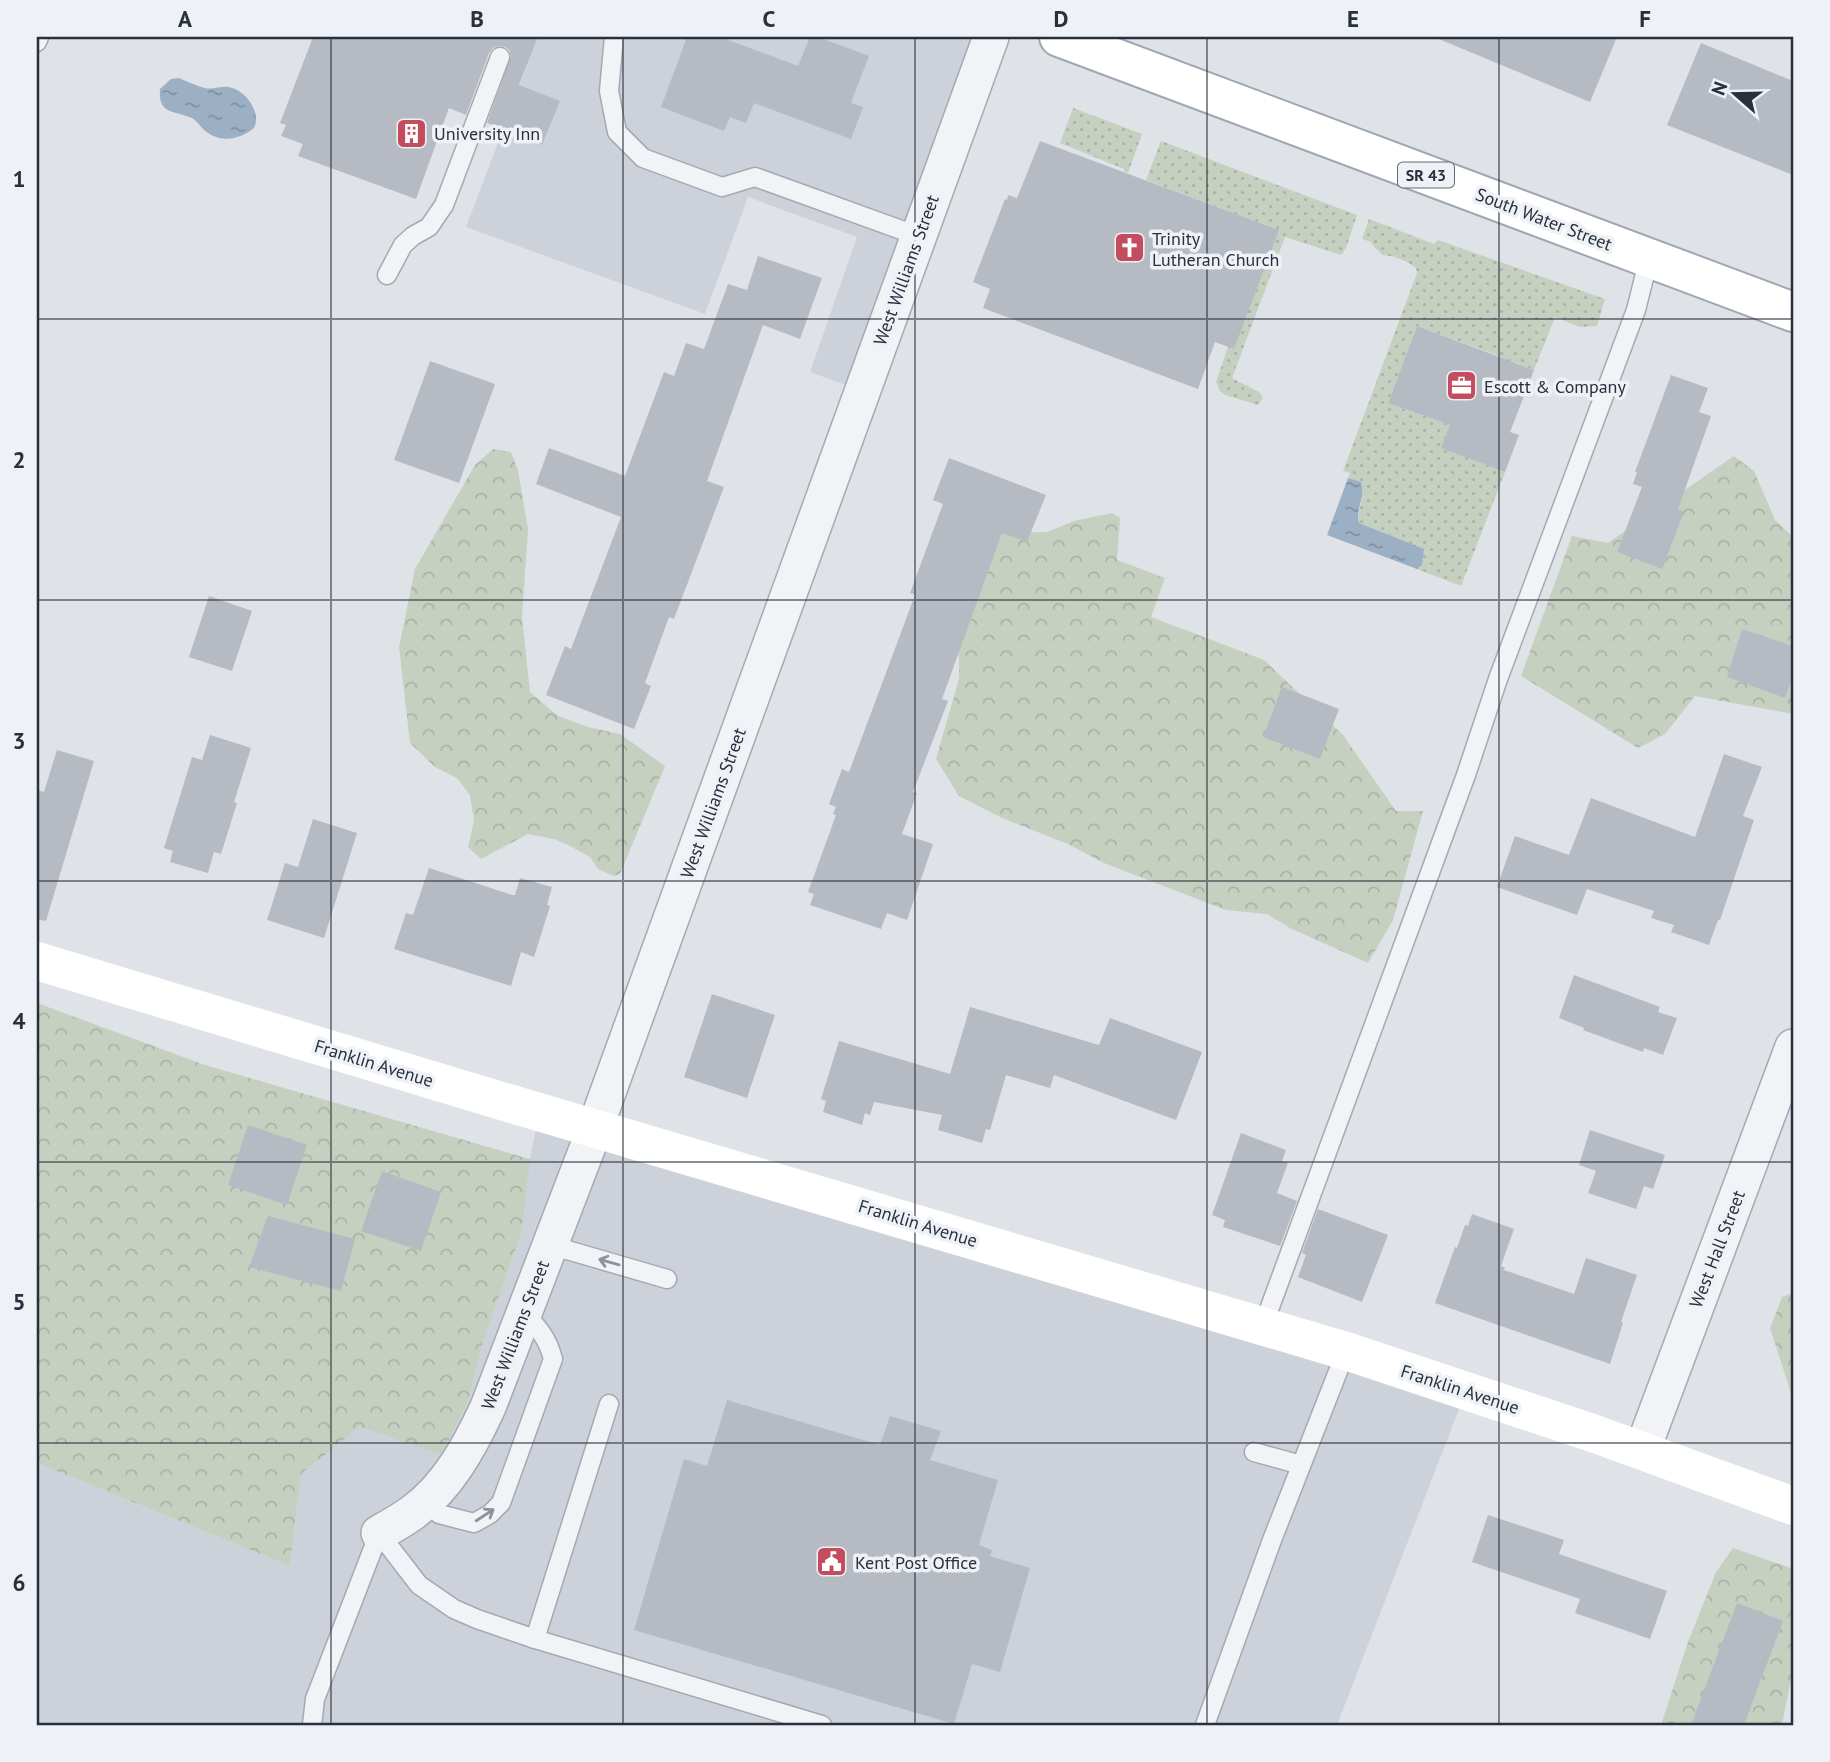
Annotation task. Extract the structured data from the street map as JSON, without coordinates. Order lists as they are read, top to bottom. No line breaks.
{"streets":{"street":["SR 43","South Water Street","West Williams Street","Franklin Avenue","West Hall Street"]},"crossings":[["West Williams Street","Franklin Avenue"],["Franklin Avenue","West Hall Street"]],"places":{"building":["University Inn"],"church":["Trinity Lutheran Church"],"office":["Escott & Company"],"public building":["Kent Post Office"]},"north":"left","grid":{"columns":["A","B","C","D","E","F"],"rows":["1","2","3","4","5","6"]}}
